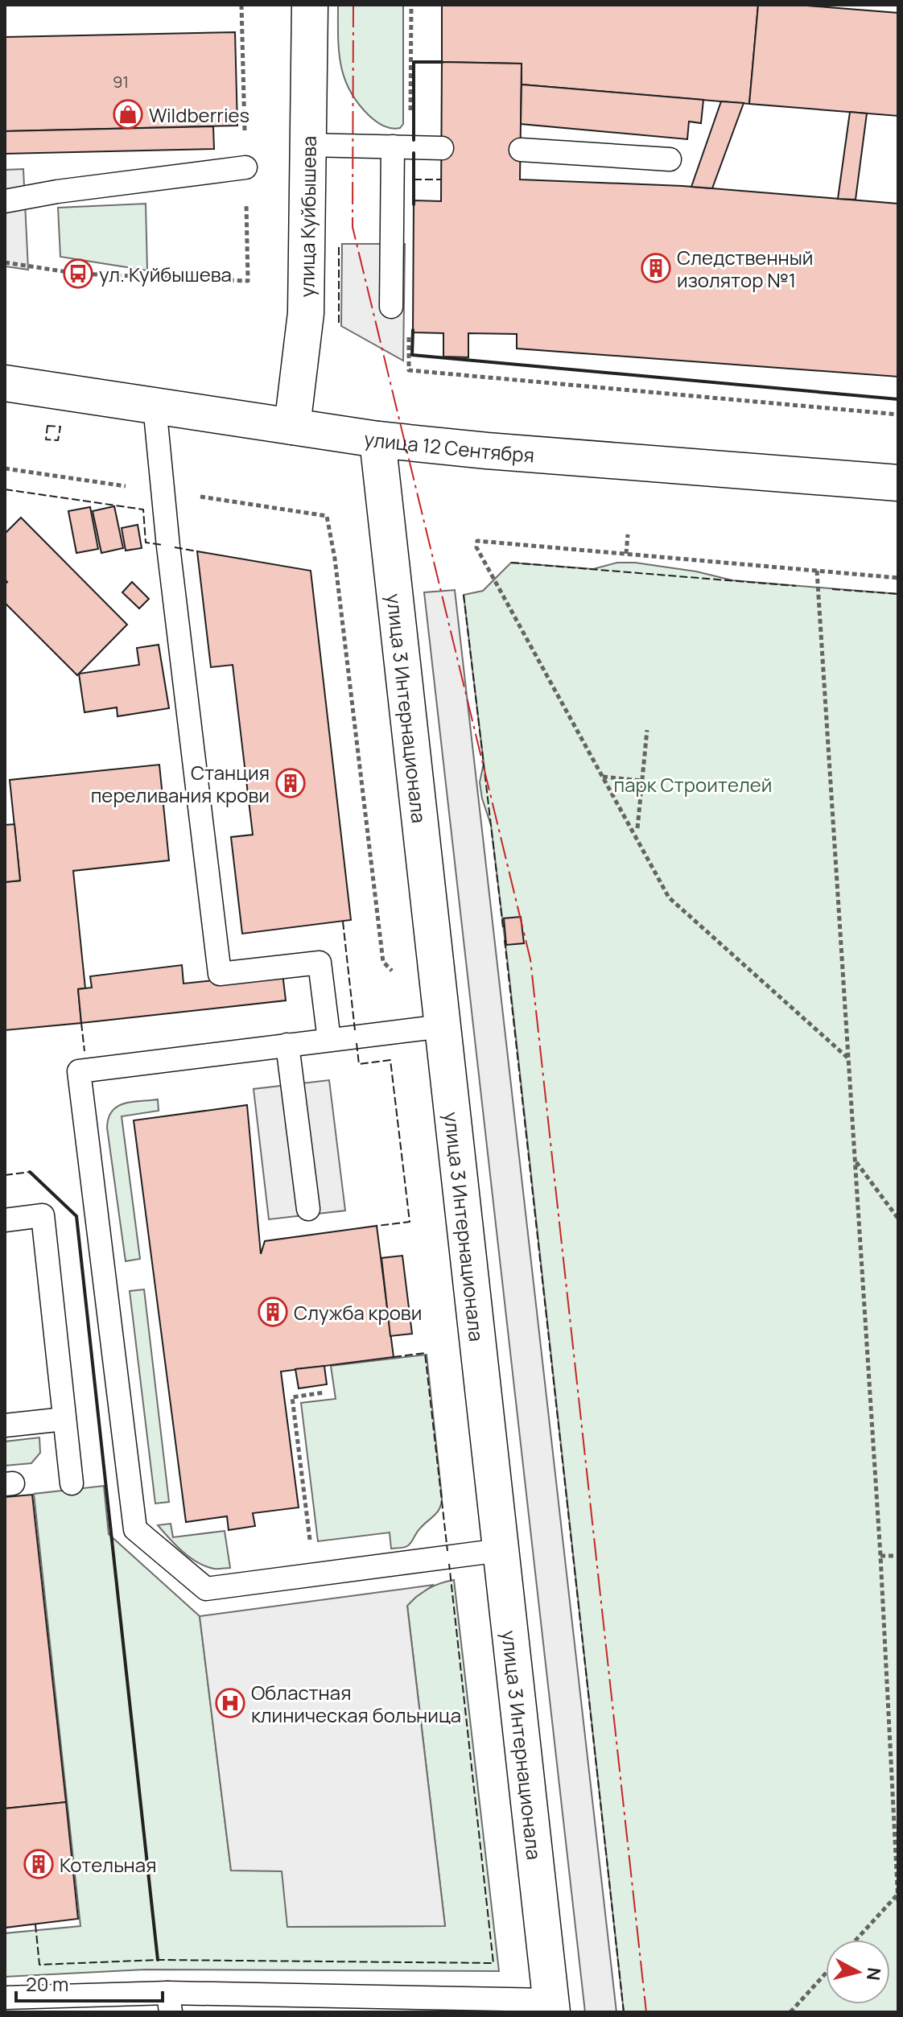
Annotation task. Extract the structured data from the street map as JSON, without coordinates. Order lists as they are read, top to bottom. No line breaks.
{"streets":{"street":["улица Куйбышева","улица 12 Сентября","улица 3 Интернационала"]},"crossings":[["улица Куйбышева","улица 12 Сентября"],["улица 12 Сентября","улица 3 Интернационала"]],"parks":["парк Строителей"],"places":{"shop":["Wildberries"],"building":["Следственный изолятор №1","Станция переливания крови","Служба крови","Котельная"],"bus stop":["ул. Куйбышева"],"hospital":["Областная клиническая больница"]},"house_numbers":["91"],"scale_bar":"20 m","north":"right"}
